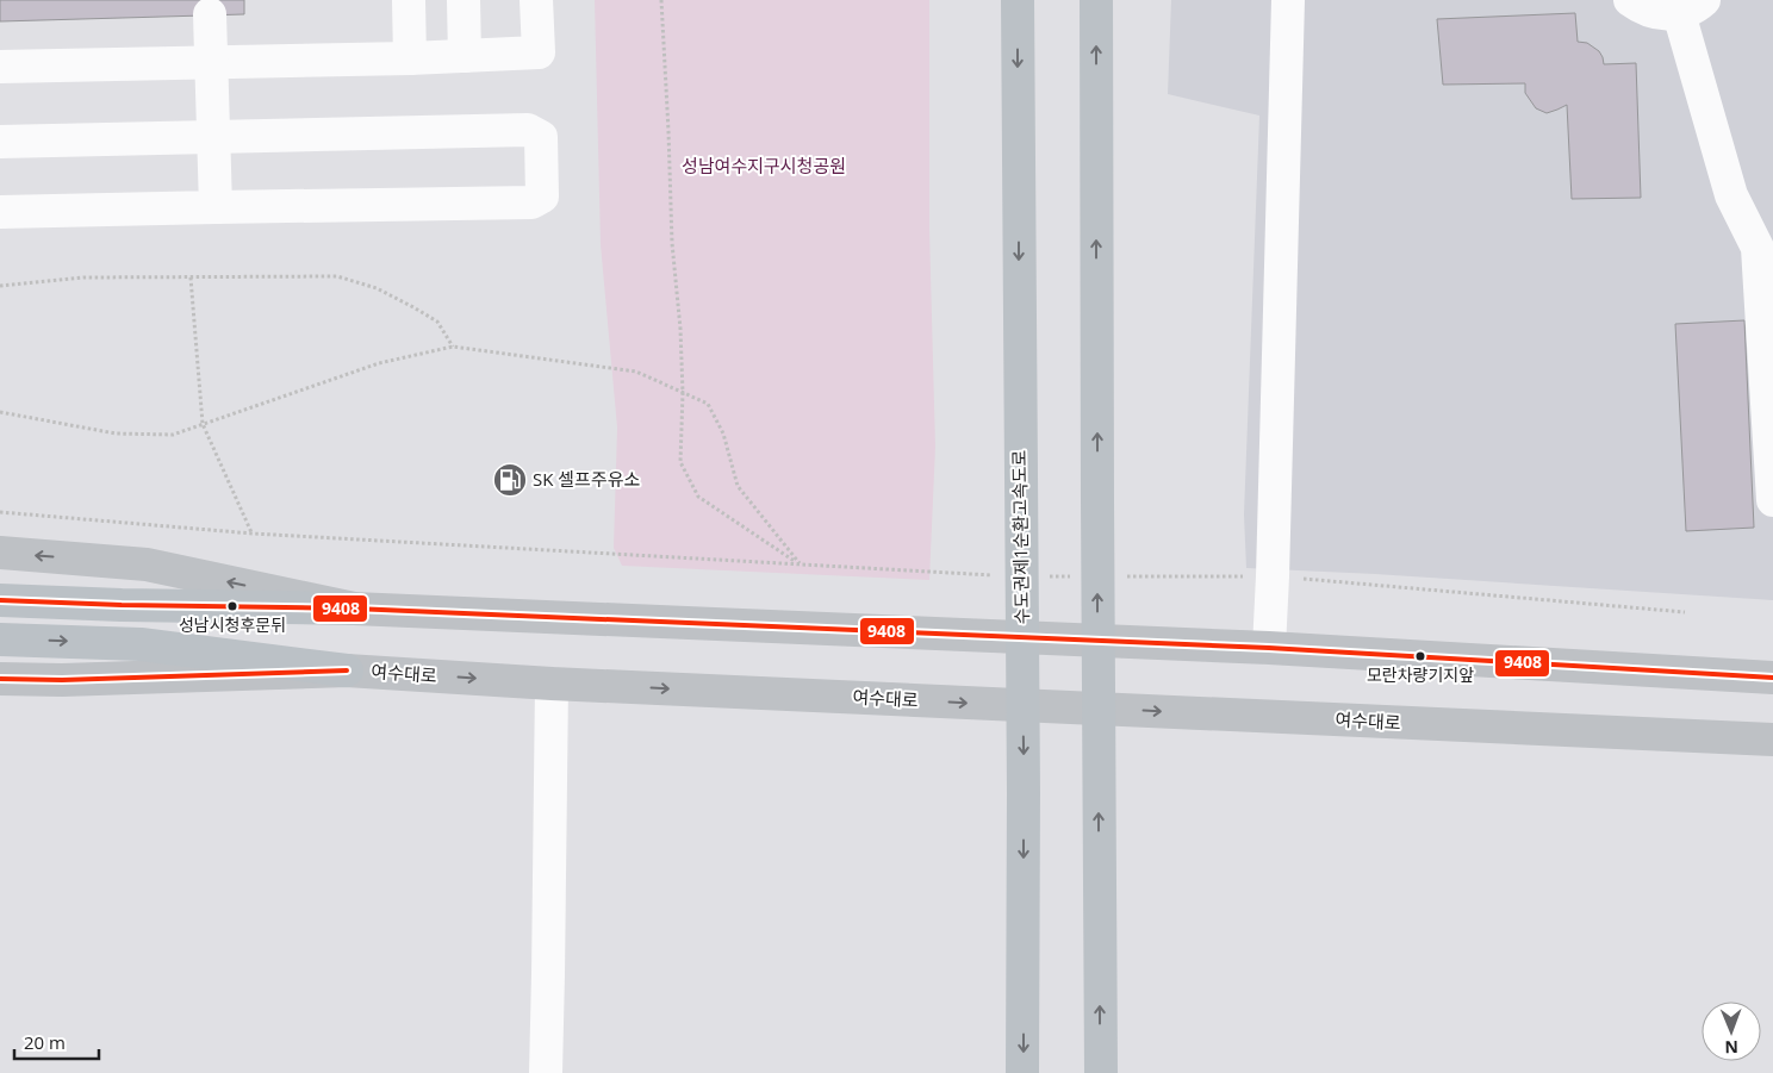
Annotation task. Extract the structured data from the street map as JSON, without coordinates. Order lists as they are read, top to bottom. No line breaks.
{"streets":{"highway":["수도권제1순환고속도로","여수대로"]},"one_way":["여수대로"],"parks":["성남여수지구시청공원"],"places":{"fuel station":["SK 셀프주유소"],"other":["성남시청후문뒤","모란차량기지앞"]},"lines":["transit line 9408"],"scale_bar":"20 m","north":"bottom"}
